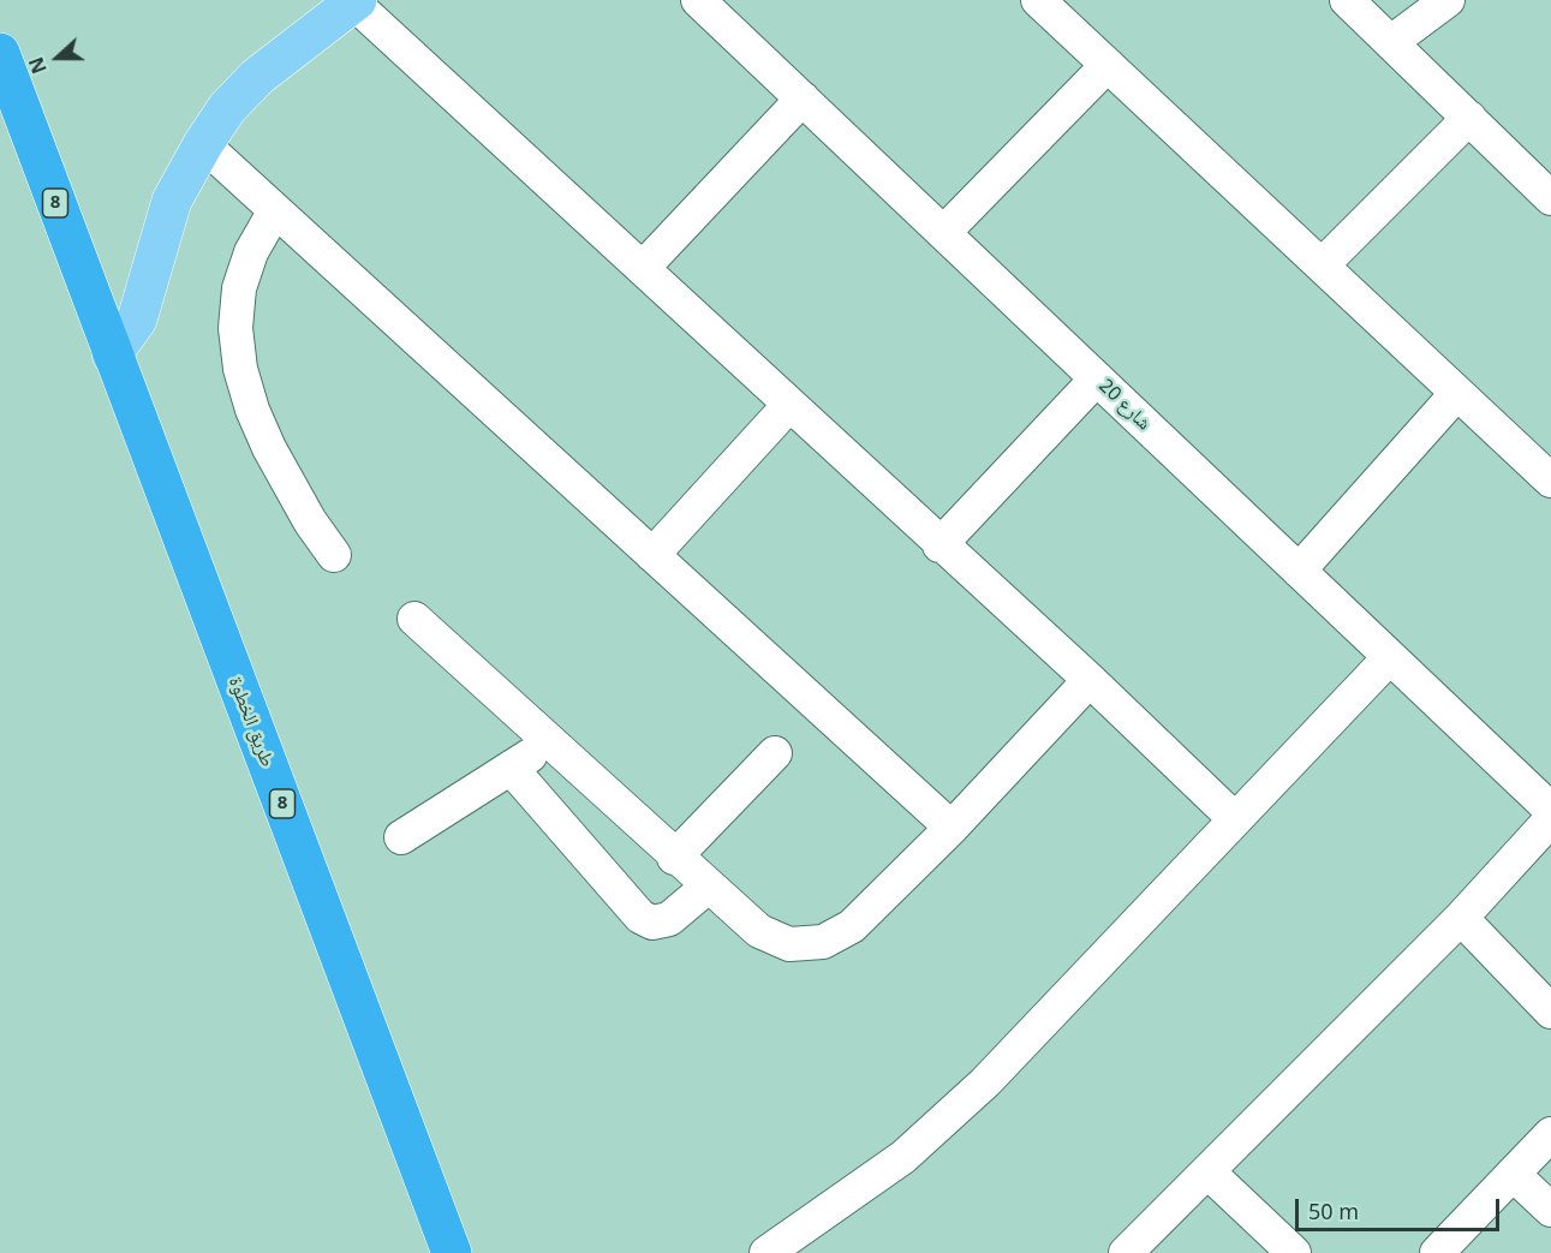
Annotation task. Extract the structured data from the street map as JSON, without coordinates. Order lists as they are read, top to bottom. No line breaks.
{"streets":{"highway":["8","طريق الخطوة"],"street":["شارع 20"]},"crossings":[["8","طريق الخطوة"]],"scale_bar":"50 m","north":"left"}
